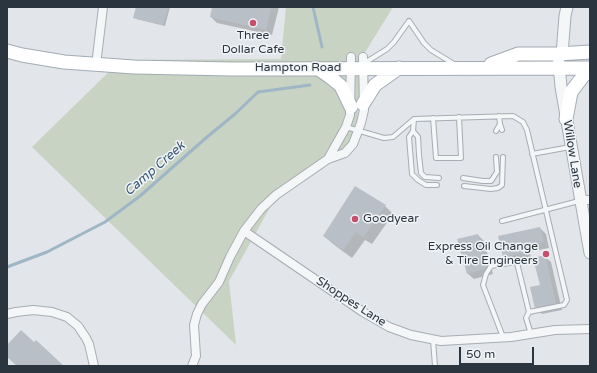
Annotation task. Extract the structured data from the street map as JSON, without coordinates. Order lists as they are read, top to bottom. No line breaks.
{"streets":{"main road":["Hampton Road"],"street":["Willow Lane","Shoppes Lane"]},"crossings":[["Hampton Road","Willow Lane"]],"water":["Camp Creek"],"places":["Three Dollar Cafe","Goodyear","Express Oil Change & Tire Engineers"],"scale_bar":"50 m"}
